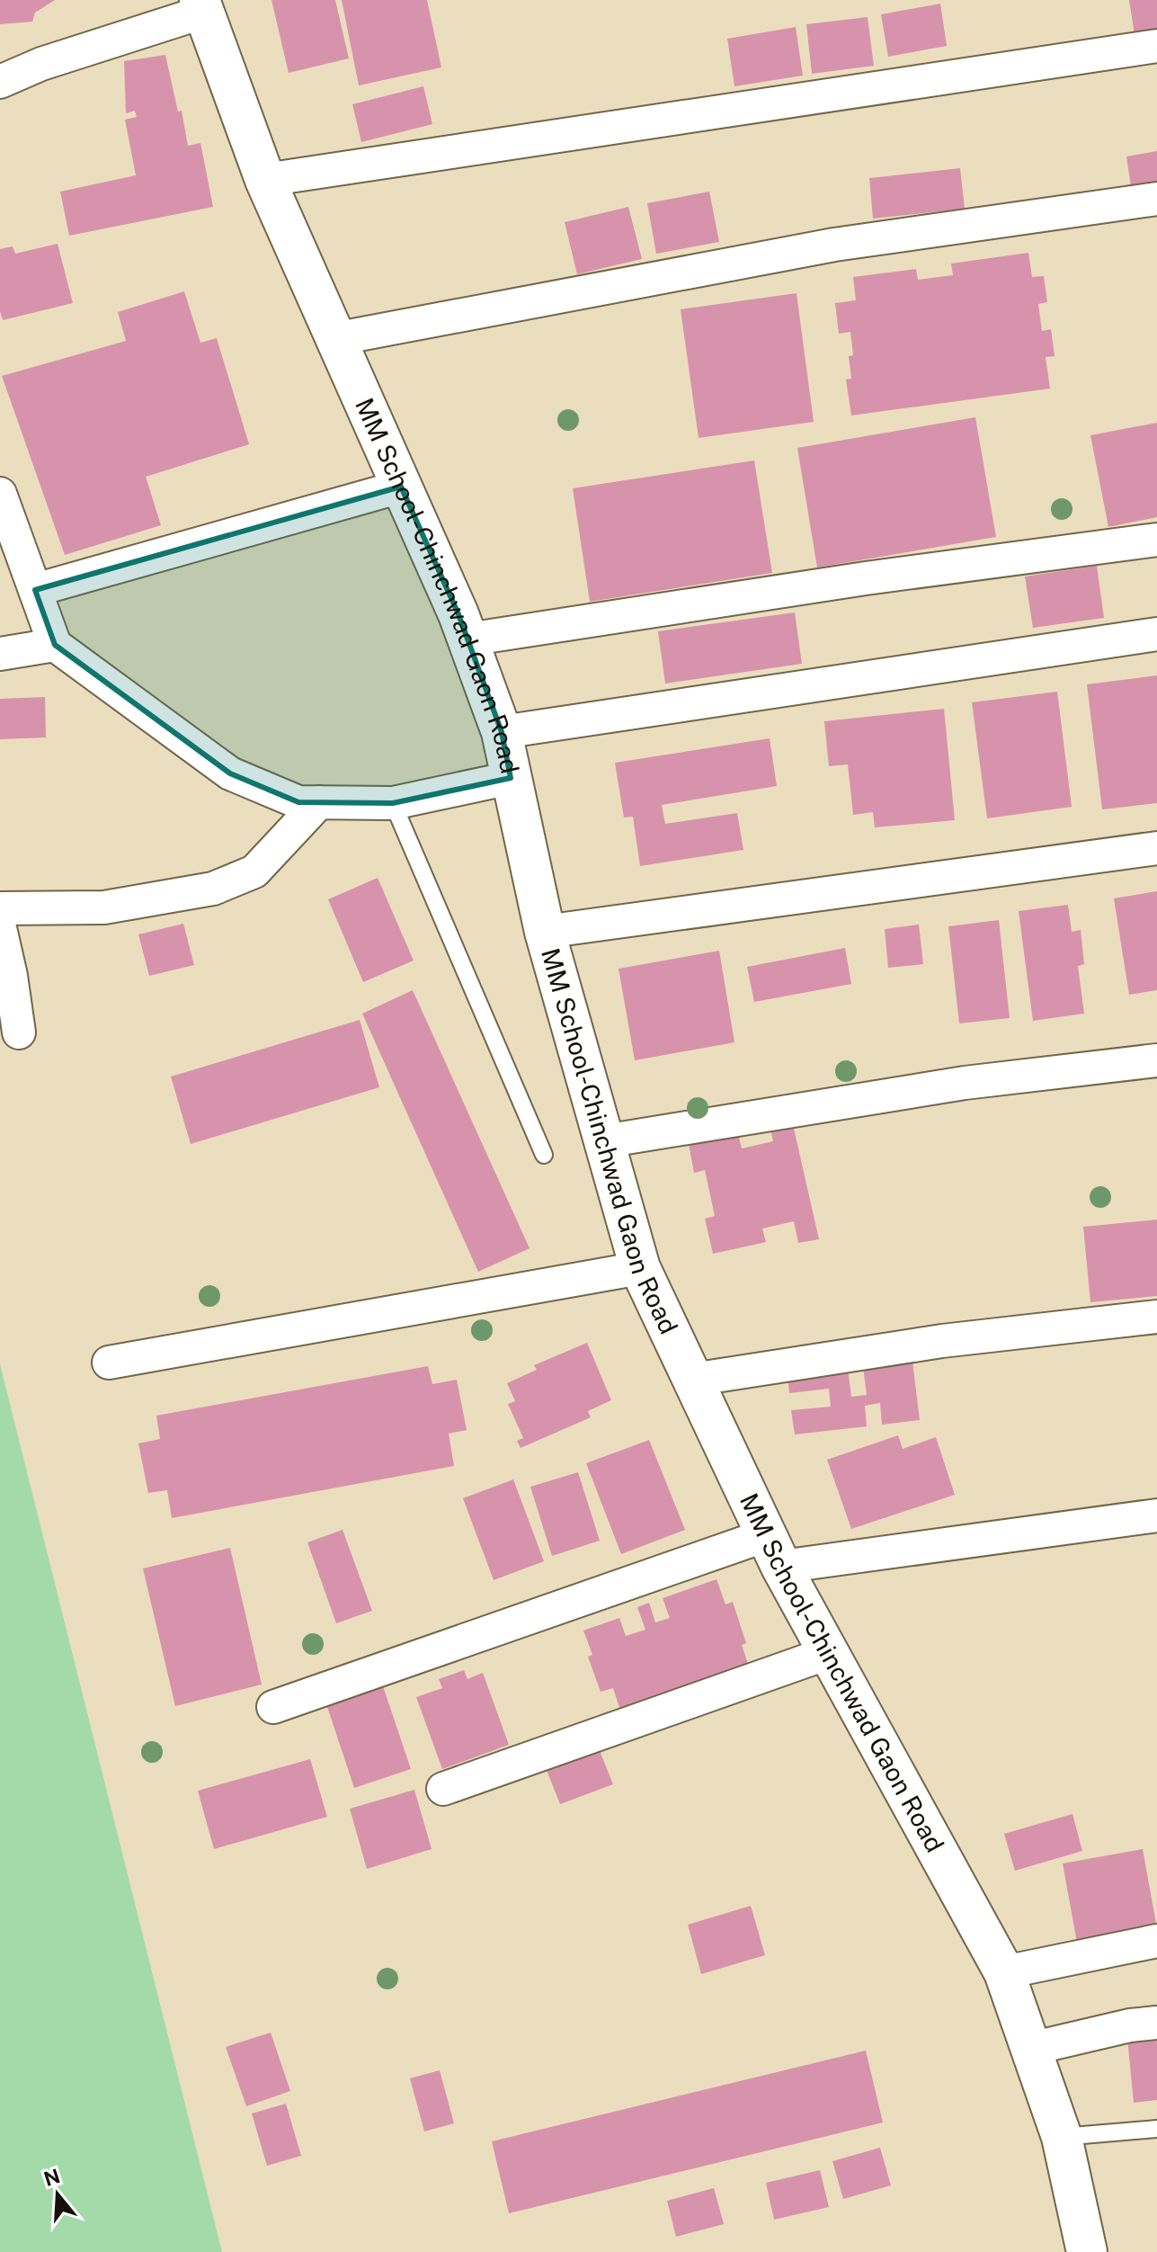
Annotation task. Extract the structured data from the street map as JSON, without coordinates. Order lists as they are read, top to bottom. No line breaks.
{"streets":{"main road":["MM School-Chinchwad Gaon Road"]},"north":"top"}
